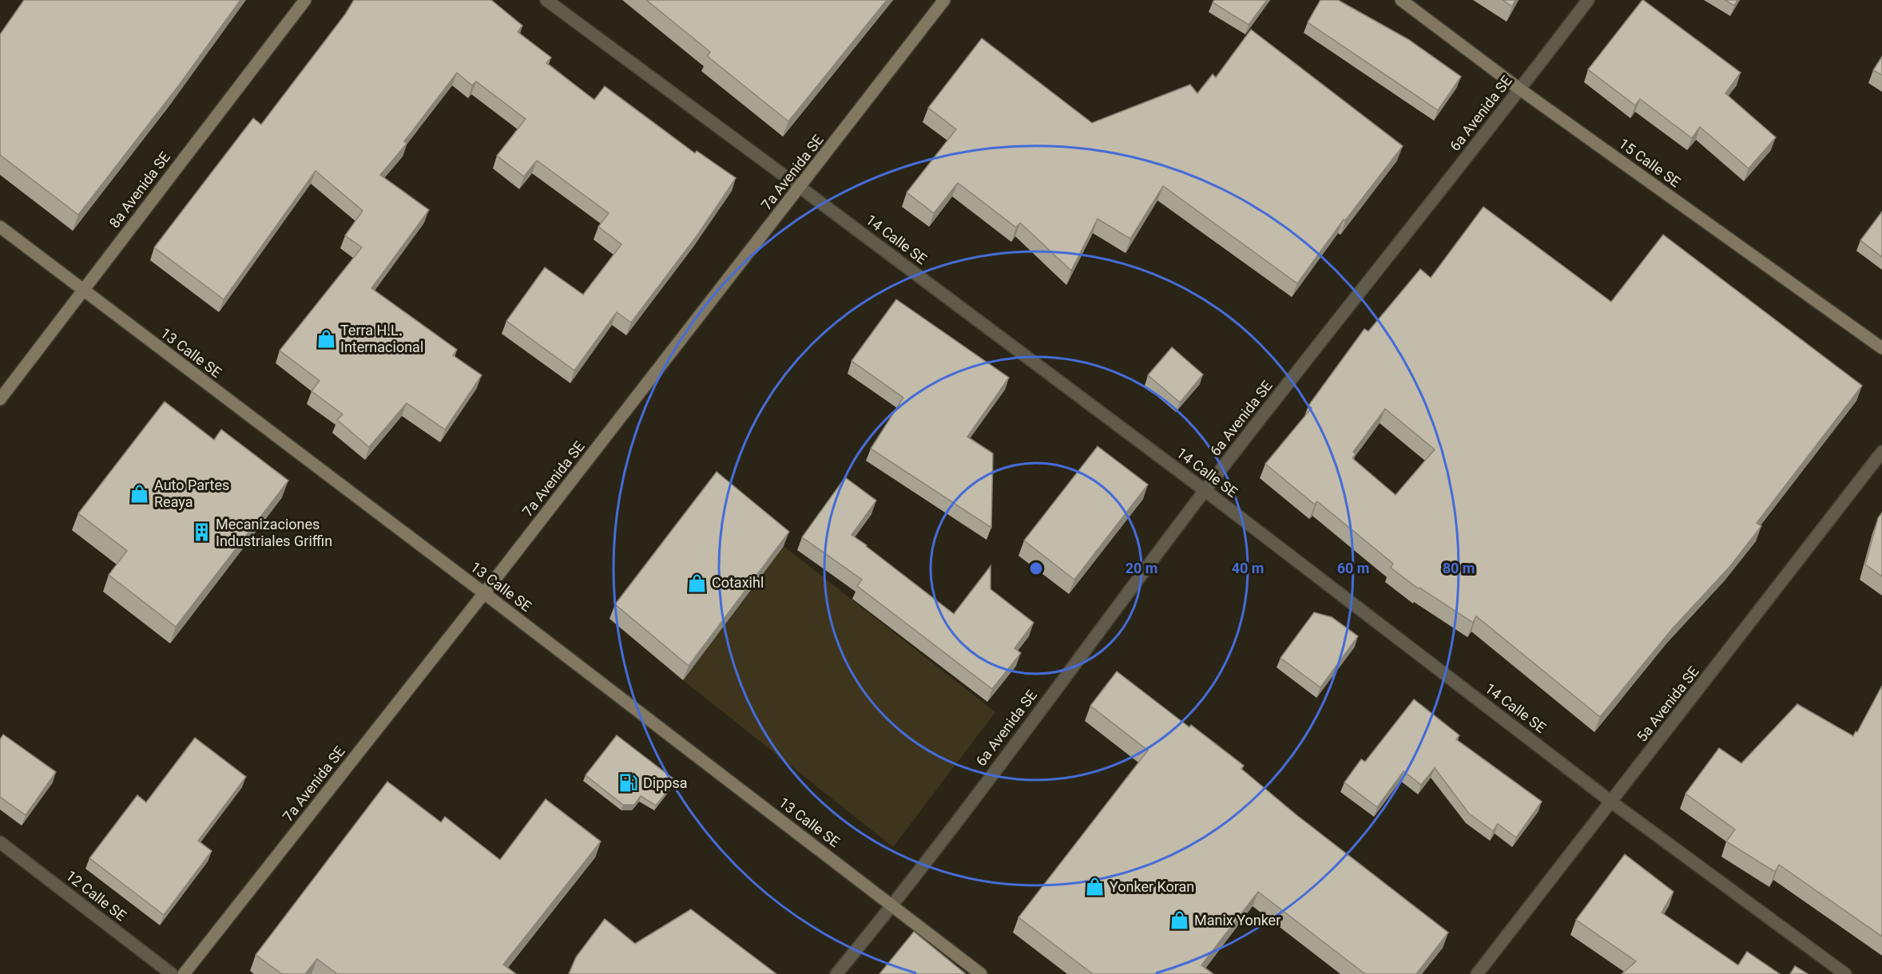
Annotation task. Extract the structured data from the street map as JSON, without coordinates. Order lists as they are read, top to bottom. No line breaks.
{"streets":{"street":["6a Avenida SE","15 Calle SE","7a Avenida SE","8a Avenida SE","14 Calle SE","13 Calle SE","5a Avenida SE","12 Calle SE"]},"crossings":[["6a Avenida SE","15 Calle SE"],["6a Avenida SE","14 Calle SE"],["6a Avenida SE","13 Calle SE"],["7a Avenida SE","14 Calle SE"],["7a Avenida SE","13 Calle SE"],["8a Avenida SE","13 Calle SE"],["14 Calle SE","5a Avenida SE"]],"places":{"shop":["Terra H.L. Internacional","Auto Partes Reaya","Cotaxihl","Yonker Koran","Manix Yonker"],"building":["Mecanizaciones Industriales Griffin"],"fuel station":["Dippsa"]},"rings":["20 m","40 m","60 m","80 m"]}
